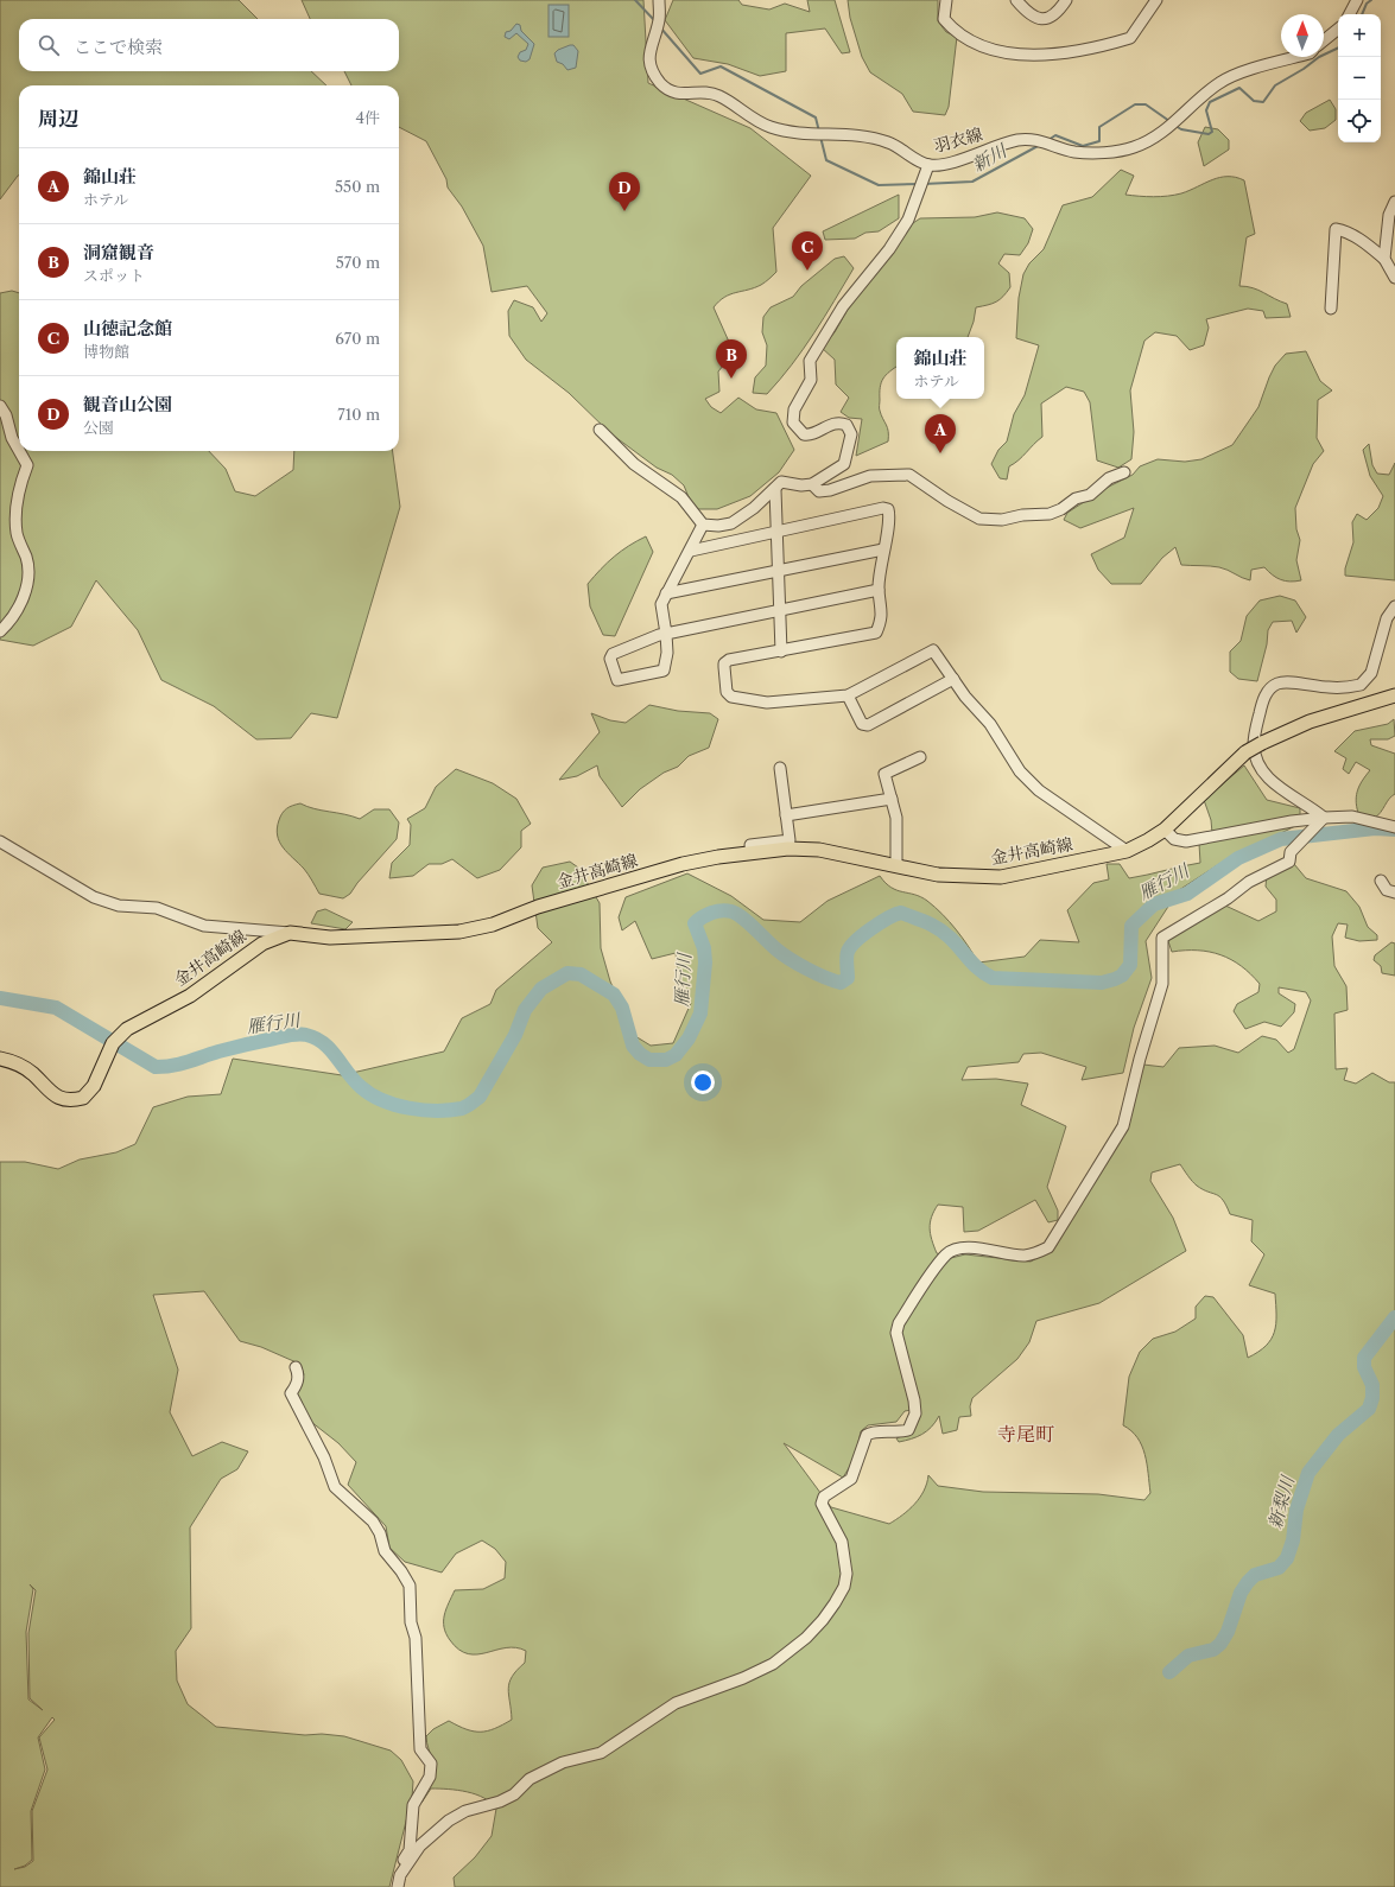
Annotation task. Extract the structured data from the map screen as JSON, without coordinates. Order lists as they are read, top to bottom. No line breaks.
{"streets":{"main road":["金井高崎線"],"street":["羽衣線"]},"districts":["寺尾町"],"water":["新川","雁行川","新梨川"],"north":"top","page":{"map_buttons":["+","−"],"search":"ここで検索","heading":["周辺","4件"],"list":[{"mark":"A","name":"錦山荘","note":"ホテル","value":"550 m"},{"mark":"B","name":"洞窟観音","note":"スポット","value":"570 m"},{"mark":"C","name":"山徳記念館","note":"博物館","value":"670 m"},{"mark":"D","name":"観音山公園","note":"公園","value":"710 m"}],"pins":["D","C","B","A"],"popup":["錦山荘","ホテル"]}}
